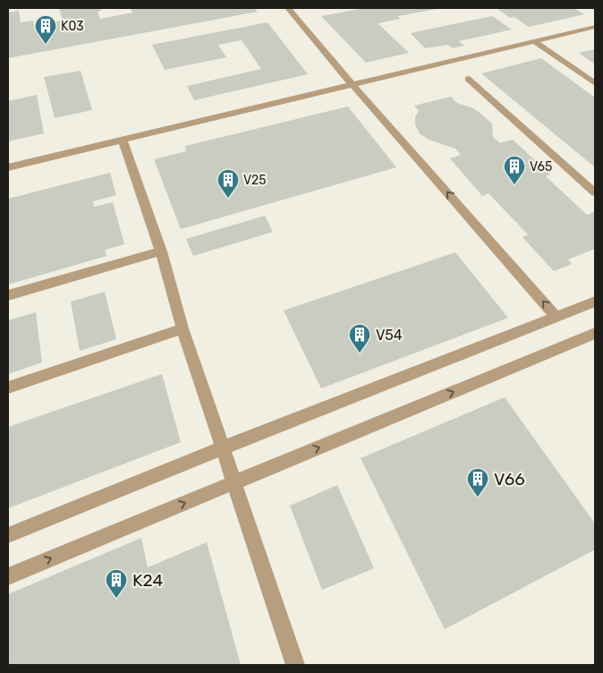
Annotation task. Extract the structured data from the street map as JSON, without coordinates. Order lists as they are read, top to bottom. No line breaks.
{"places":{"building":["K03","V65","V25","V54","V66","K24"]}}
